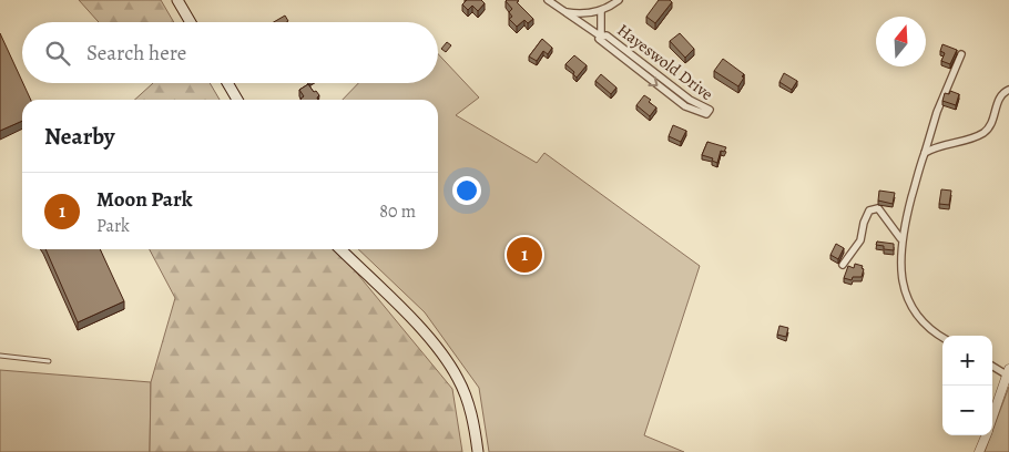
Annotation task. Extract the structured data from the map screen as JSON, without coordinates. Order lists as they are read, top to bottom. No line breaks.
{"streets":{"street":["Hayeswold Drive"]},"north":"top","page":{"search":"Search here","heading":"Nearby","list":[{"mark":"1","name":"Moon Park","note":"Park","value":"80 m"}],"pins":"1","map_buttons":["+","−"]}}
